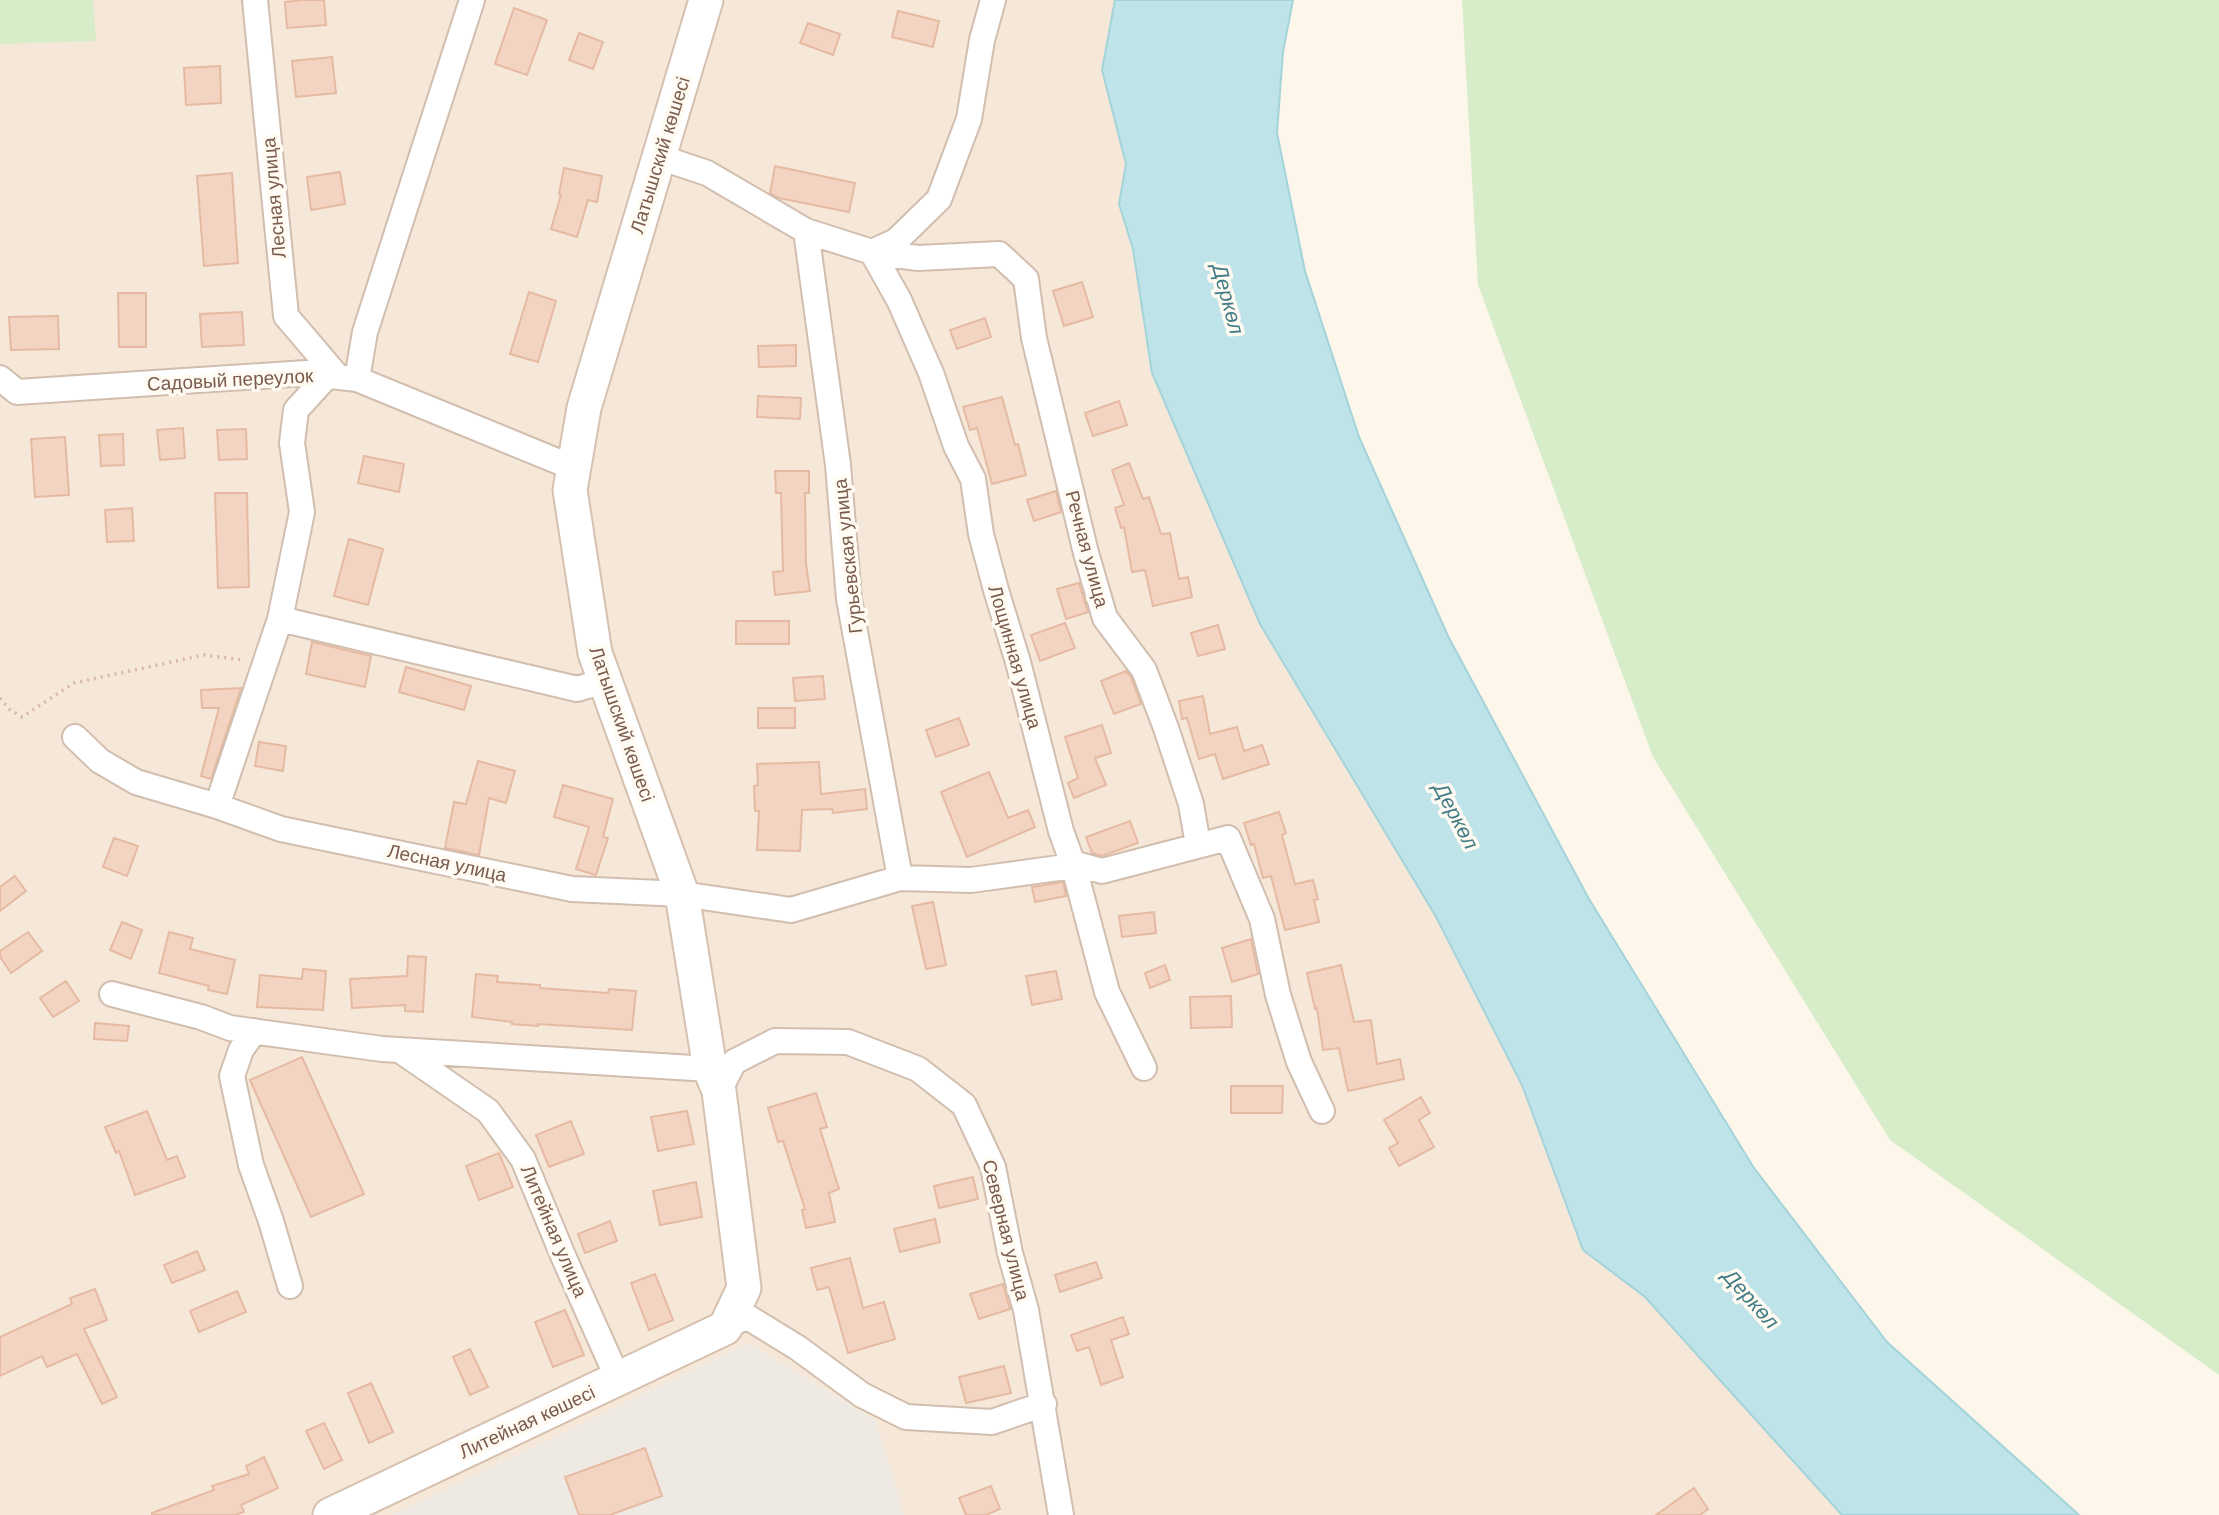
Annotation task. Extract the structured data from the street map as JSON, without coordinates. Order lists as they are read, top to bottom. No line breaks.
{"streets":{"street":["Латышский көшесі","Лесная улица","Садовый переулок","Речная улица","Гурьевская улица","Лощинная улица","Северная улица","Литейная улица","Литейная көшесі"]},"crossings":[["Латышский көшесі","Лесная улица"],["Латышский көшесі","Садовый переулок"],["Латышский көшесі","Северная улица"],["Латышский көшесі","Литейная улица"],["Латышский көшесі","Литейная көшесі"],["Лесная улица","Садовый переулок"],["Лесная улица","Речная улица"],["Лесная улица","Гурьевская улица"],["Лесная улица","Лощинная улица"],["Речная улица","Лощинная улица"],["Северная улица","Литейная улица"],["Литейная улица","Литейная көшесі"]],"water":["Деркөл"]}
